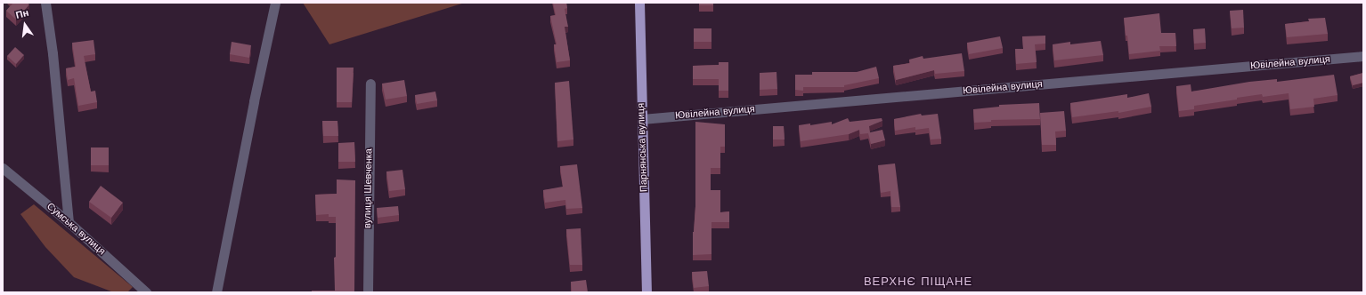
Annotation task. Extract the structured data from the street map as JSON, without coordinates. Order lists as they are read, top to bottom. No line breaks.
{"streets":{"main road":["Парнянська вулиця"],"street":["Ювілейна вулиця","вулиця Шевченка","Сумська вулиця"]},"crossings":[["Ювілейна вулиця","Парнянська вулиця"]],"districts":["ВЕРХНЄ ПІЩАНЕ"],"north":"top"}
